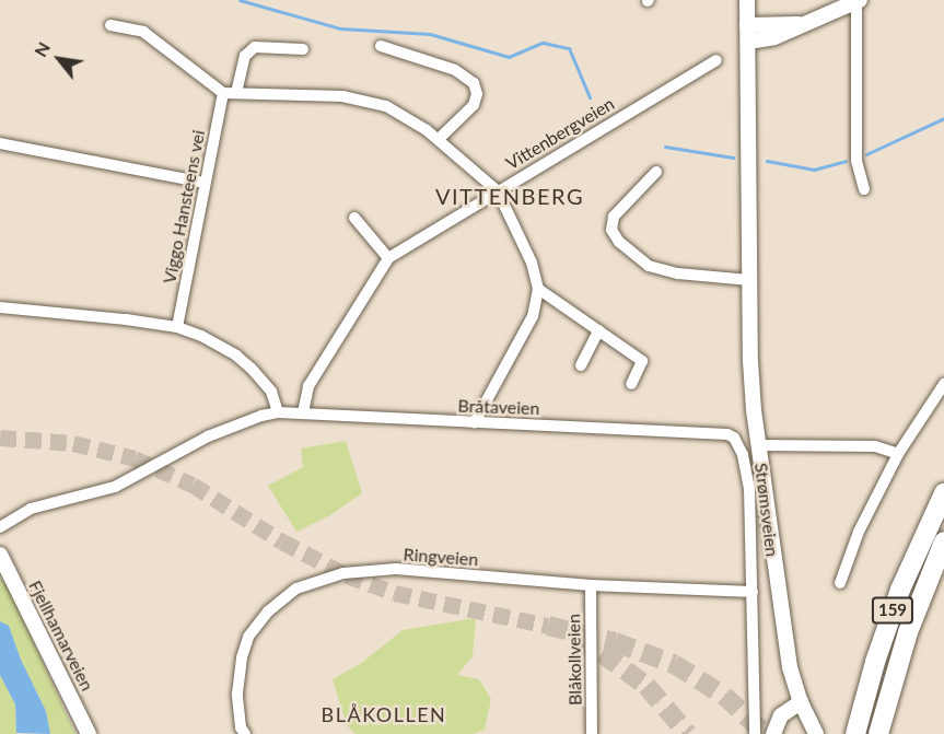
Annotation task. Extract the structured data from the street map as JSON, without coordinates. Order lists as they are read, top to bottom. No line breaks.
{"streets":{"highway":["159"],"main road":["Strømsveien","Fjellhamarveien"],"street":["Vittenbergveien","Viggo Hansteens vei","Bråtaveien","Ringveien","Blåkollveien"]},"crossings":[["Vittenbergveien","Bråtaveien"],["Bråtaveien","Ringveien"],["Ringveien","Blåkollveien"]],"districts":["VITTENBERG","BLÅKOLLEN"],"north":"top left"}
